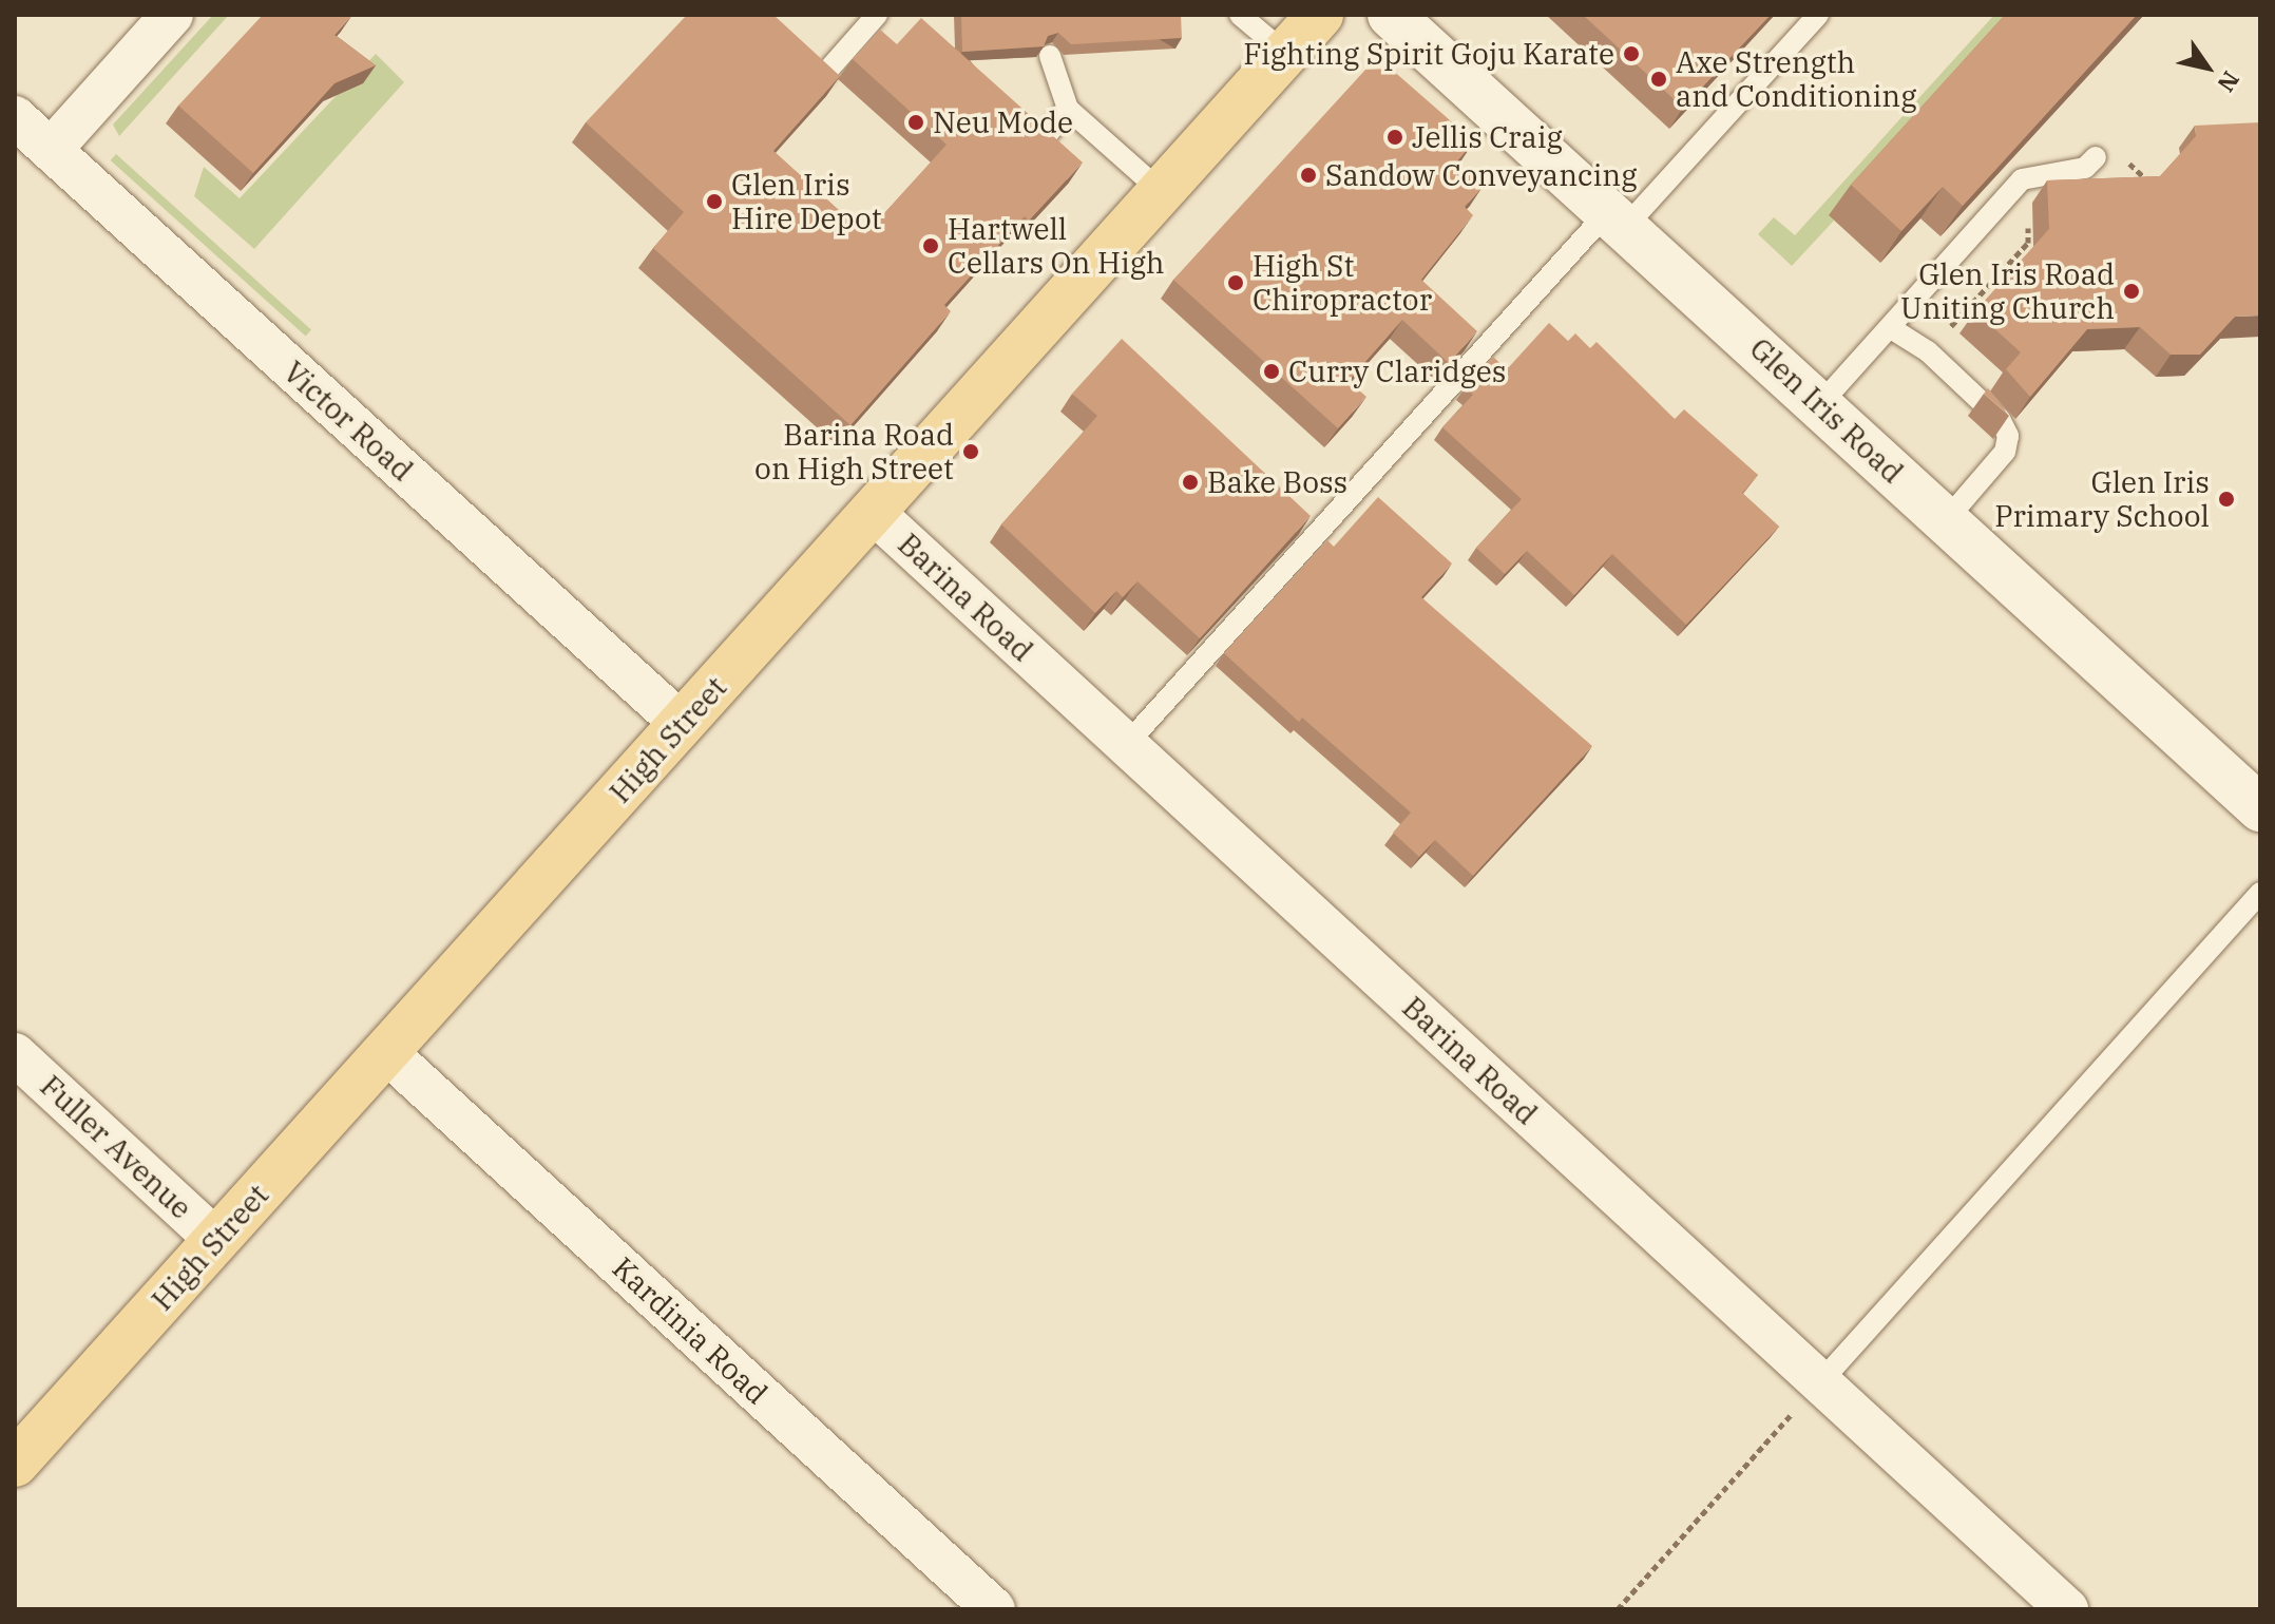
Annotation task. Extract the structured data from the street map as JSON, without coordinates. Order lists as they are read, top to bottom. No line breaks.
{"streets":{"main road":["Glen Iris Road","High Street"],"street":["Victor Road","Barina Road","Fuller Avenue","Kardinia Road"]},"crossings":[["Victor Road","High Street"],["Barina Road","High Street"],["High Street","Fuller Avenue"],["High Street","Kardinia Road"]],"places":["Fighting Spirit Goju Karate","Axe Strength and Conditioning","Neu Mode","Jellis Craig","Sandow Conveyancing","Glen Iris Hire Depot","Hartwell Cellars On High","High St Chiropractor","Glen Iris Road Uniting Church","Curry Claridges","Barina Road on High Street","Bake Boss","Glen Iris Primary School"],"north":"bottom right"}
